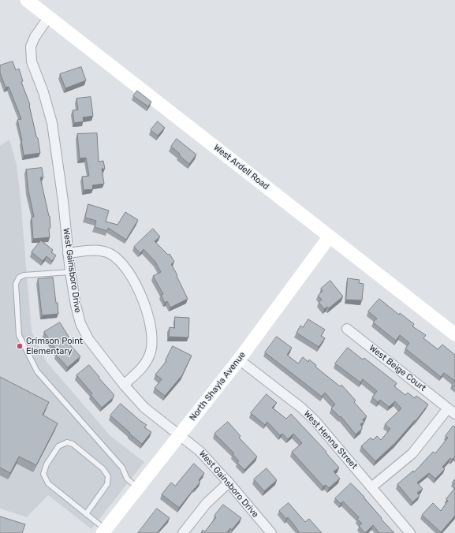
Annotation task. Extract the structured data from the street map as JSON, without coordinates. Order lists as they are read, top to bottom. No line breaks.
{"streets":{"street":["West Ardell Road","West Gainsboro Drive","West Beige Court","North Shayla Avenue","West Henna Street"]},"crossings":[["West Ardell Road","West Gainsboro Drive"],["West Ardell Road","North Shayla Avenue"],["West Gainsboro Drive","North Shayla Avenue"],["North Shayla Avenue","West Henna Street"]],"places":["Crimson Point Elementary"]}
